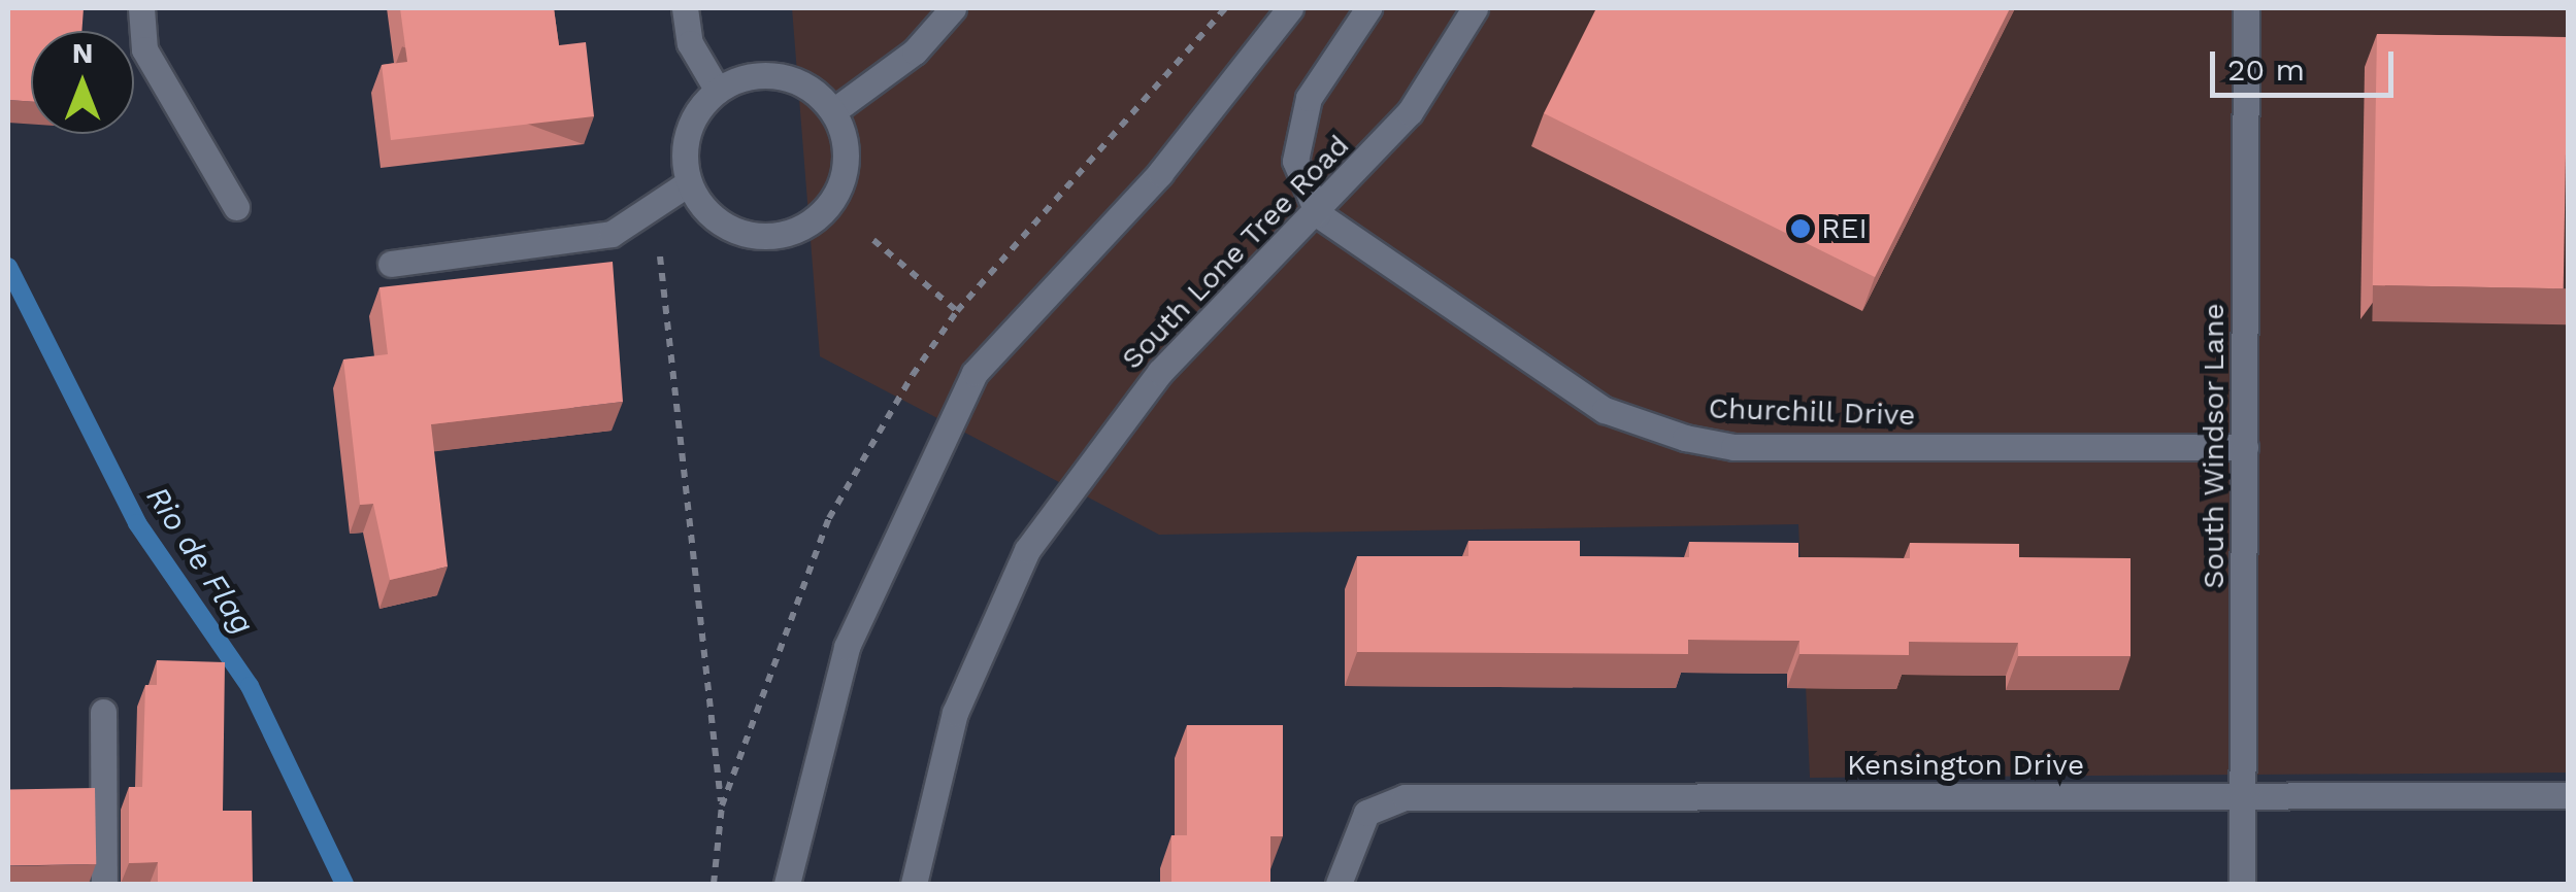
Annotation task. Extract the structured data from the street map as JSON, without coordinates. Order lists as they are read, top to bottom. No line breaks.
{"streets":{"street":["South Lone Tree Road","Churchill Drive","South Windsor Lane","Kensington Drive"]},"crossings":[["South Lone Tree Road","Churchill Drive"],["Churchill Drive","South Windsor Lane"],["South Windsor Lane","Kensington Drive"]],"water":["Rio de Flag"],"places":["REI"],"scale_bar":"20 m","north":"top"}
